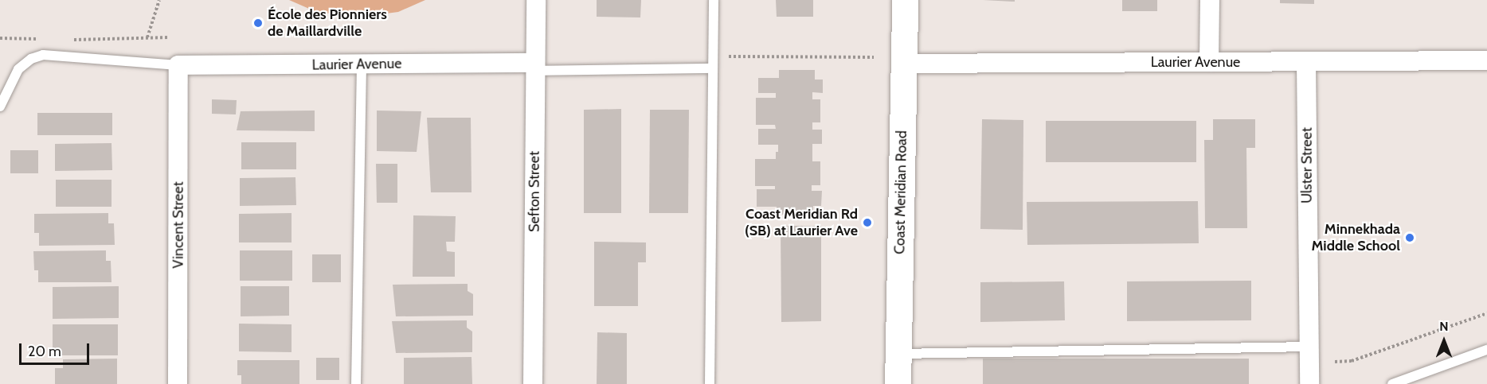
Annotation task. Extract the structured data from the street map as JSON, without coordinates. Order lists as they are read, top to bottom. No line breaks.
{"streets":{"main road":["Coast Meridian Road"],"street":["Laurier Avenue","Ulster Street","Sefton Street","Vincent Street"]},"crossings":[["Laurier Avenue","Ulster Street"],["Laurier Avenue","Sefton Street"],["Laurier Avenue","Coast Meridian Road"],["Laurier Avenue","Vincent Street"]],"places":["École des Pionniers de Maillardville","Coast Meridian Rd (SB) at Laurier Ave","Minnekhada Middle School"],"scale_bar":"20 m","north":"top"}
